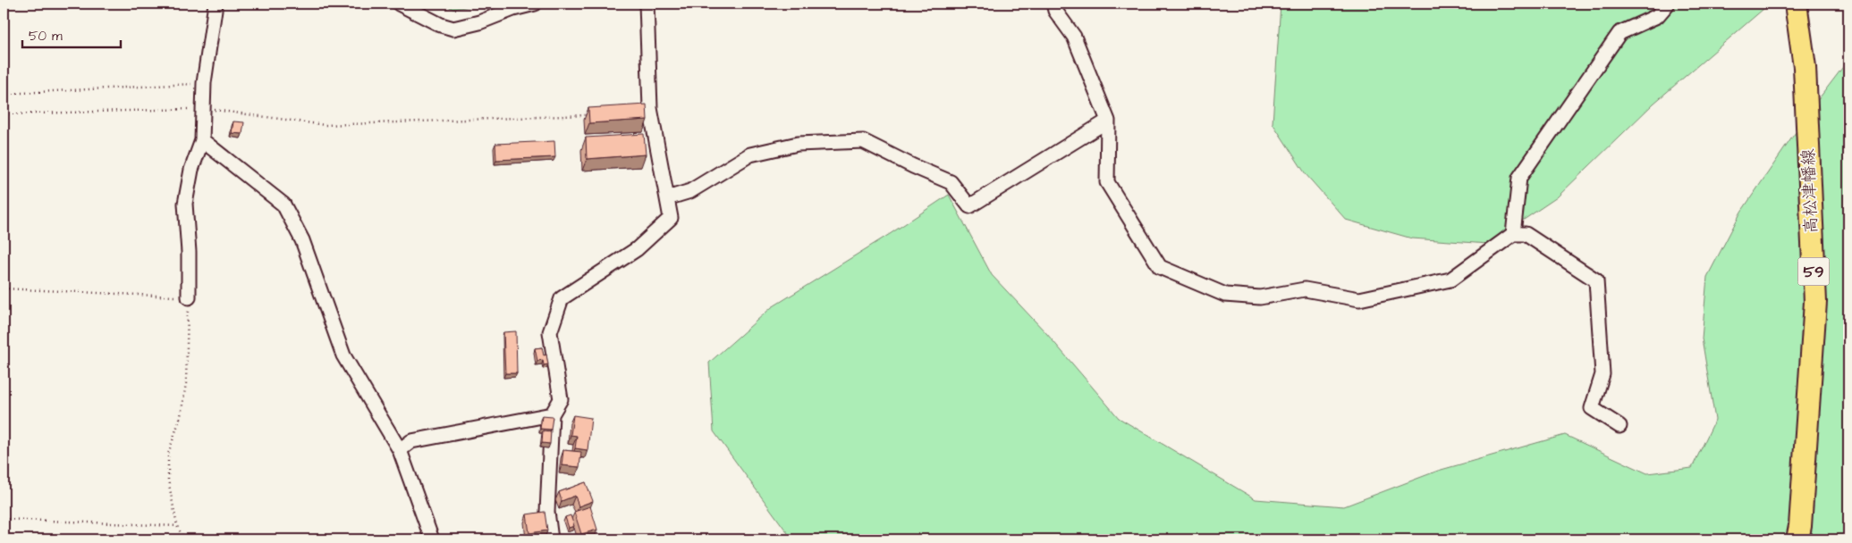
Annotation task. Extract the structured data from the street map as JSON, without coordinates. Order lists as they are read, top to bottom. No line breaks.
{"streets":{"main road":["高松津幡線","59"]},"scale_bar":"50 m"}
